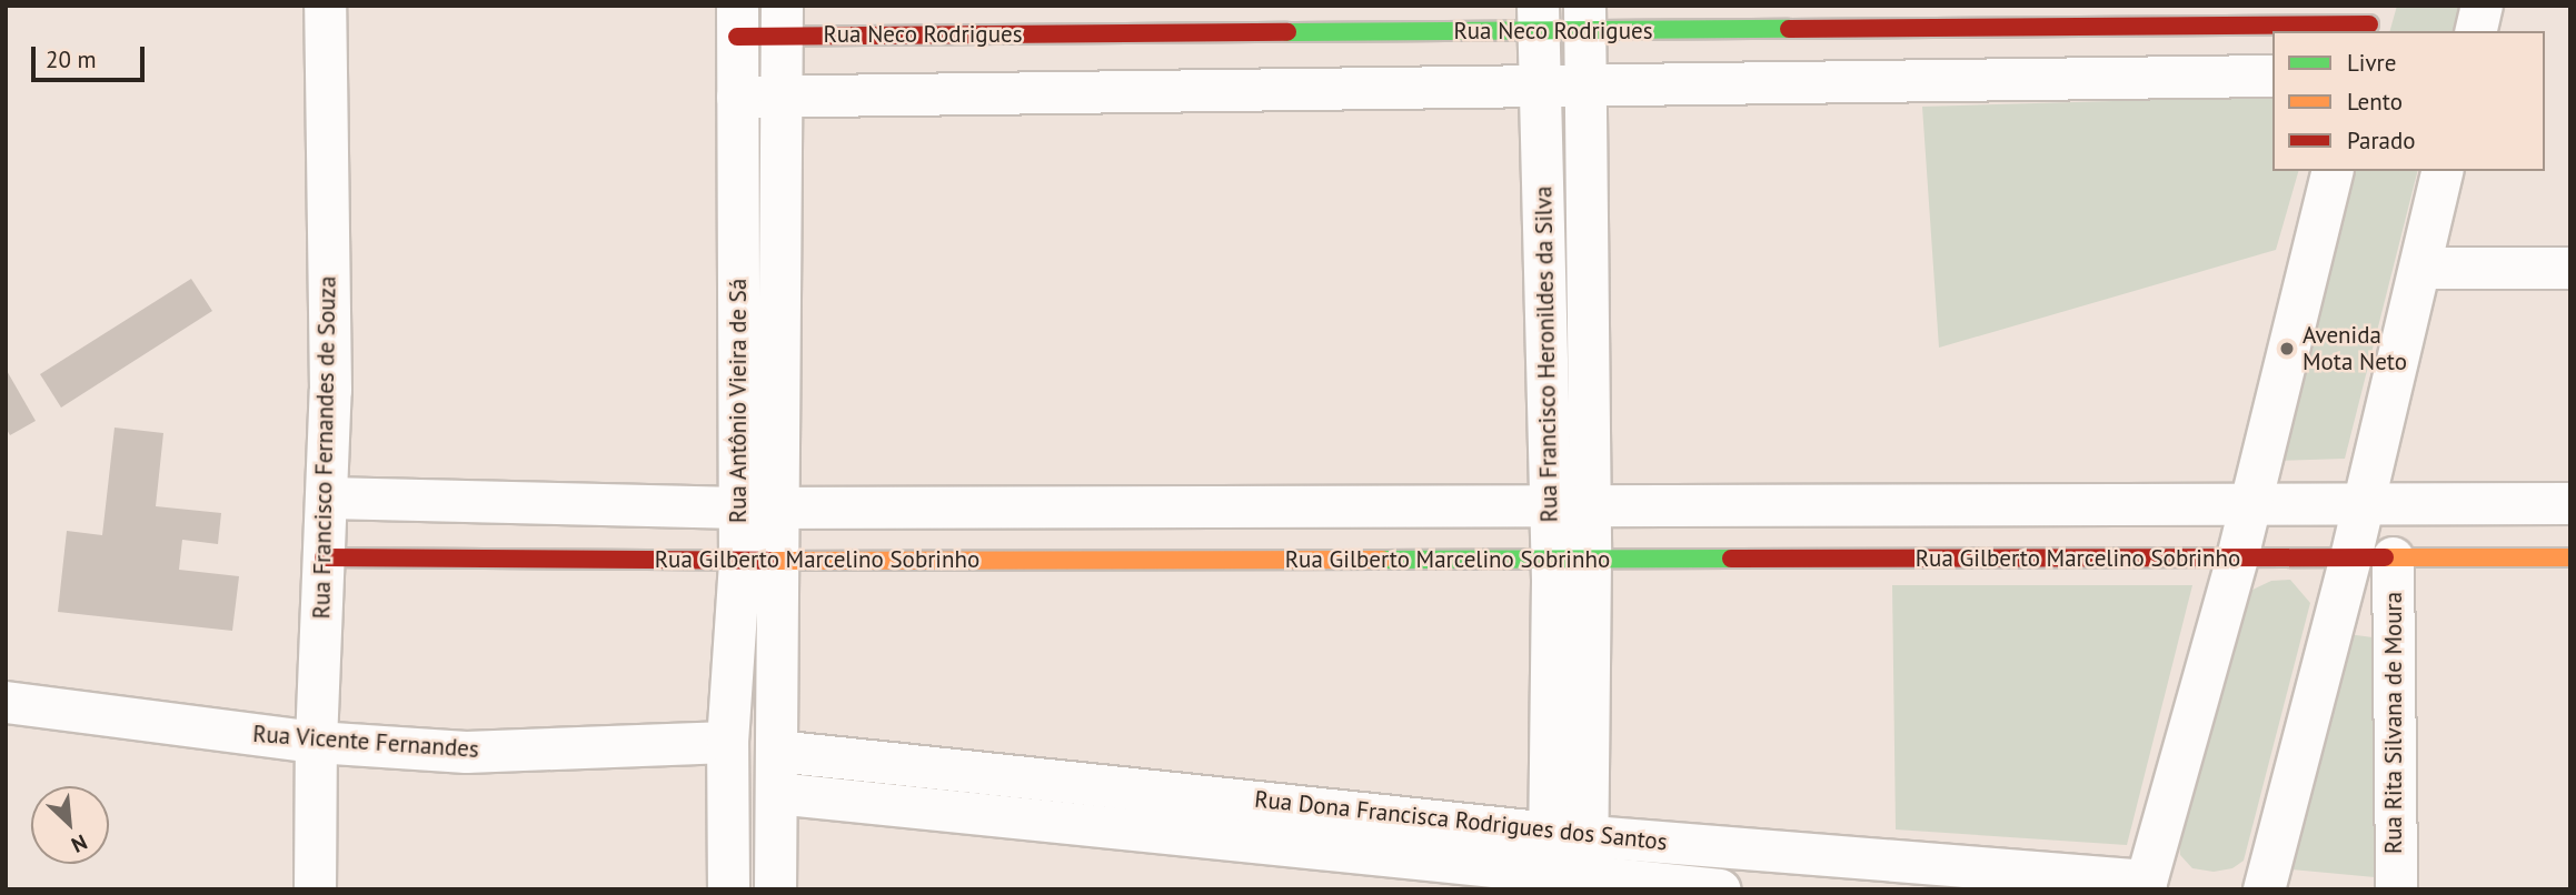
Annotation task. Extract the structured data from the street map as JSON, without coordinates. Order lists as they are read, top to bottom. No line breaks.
{"streets":{"street":["Rua Neco Rodrigues","Rua Francisco Heronildes da Silva","Rua Antônio Vieira de Sá","Rua Francisco Fernandes de Souza","Rua Gilberto Marcelino Sobrinho","Rua Rita Silvana de Moura","Rua Vicente Fernandes","Rua Dona Francisca Rodrigues dos Santos"]},"crossings":[["Rua Neco Rodrigues","Rua Francisco Heronildes da Silva"],["Rua Neco Rodrigues","Rua Antônio Vieira de Sá"],["Rua Francisco Heronildes da Silva","Rua Gilberto Marcelino Sobrinho"],["Rua Francisco Heronildes da Silva","Rua Dona Francisca Rodrigues dos Santos"],["Rua Antônio Vieira de Sá","Rua Gilberto Marcelino Sobrinho"],["Rua Antônio Vieira de Sá","Rua Vicente Fernandes"],["Rua Antônio Vieira de Sá","Rua Dona Francisca Rodrigues dos Santos"],["Rua Francisco Fernandes de Souza","Rua Gilberto Marcelino Sobrinho"],["Rua Francisco Fernandes de Souza","Rua Vicente Fernandes"],["Rua Gilberto Marcelino Sobrinho","Rua Rita Silvana de Moura"]],"places":["Avenida Mota Neto"],"legend":["Livre","Lento","Parado"],"scale_bar":"20 m","north":"bottom right"}
